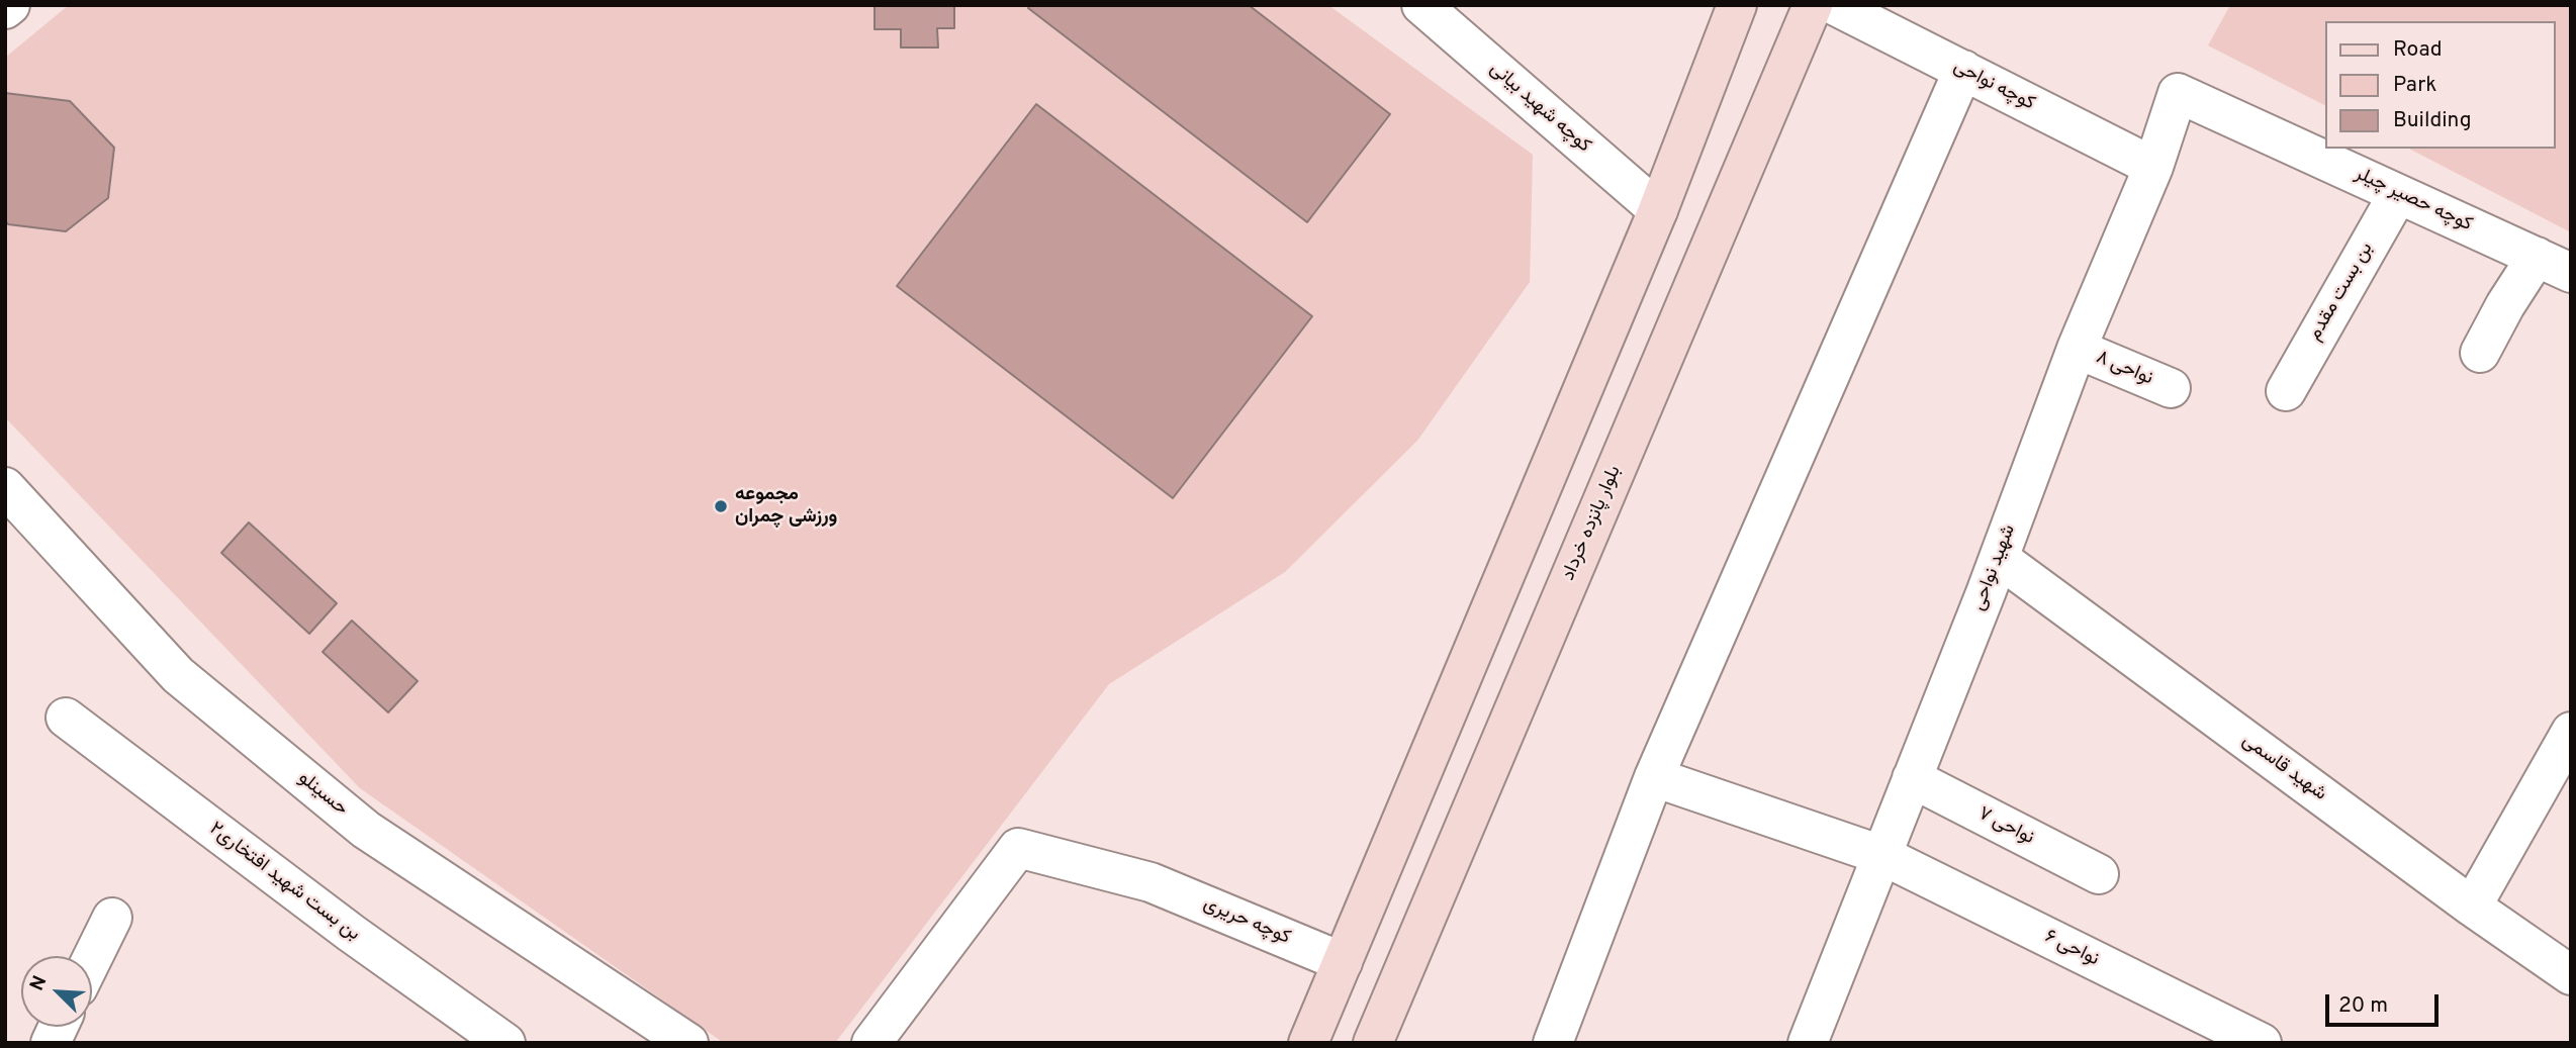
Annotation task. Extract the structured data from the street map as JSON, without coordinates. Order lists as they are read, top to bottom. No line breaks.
{"streets":{"main road":["بلوار پانزده خرداد"],"street":["کوچه نواحی","کوچه شهید بیانی","کوچه حصیر چیلر","بن بست مقدم","نواحی ۸","شهید نواحی","شهید قاسمی","حسینلو","نواحی ۷","بن بست شهید افتخاری۲","کوچه حریری","نواحی ۶"]},"crossings":[["کوچه نواحی","شهید نواحی"],["کوچه حصیر چیلر","بن بست مقدم"],["کوچه حصیر چیلر","شهید نواحی"],["نواحی ۸","شهید نواحی"],["شهید نواحی","شهید قاسمی"],["شهید نواحی","نواحی ۷"],["شهید نواحی","نواحی ۶"]],"places":["مجموعه ورزشی چمران"],"legend":["Road","Park","Building"],"scale_bar":"20 m","north":"top left"}
